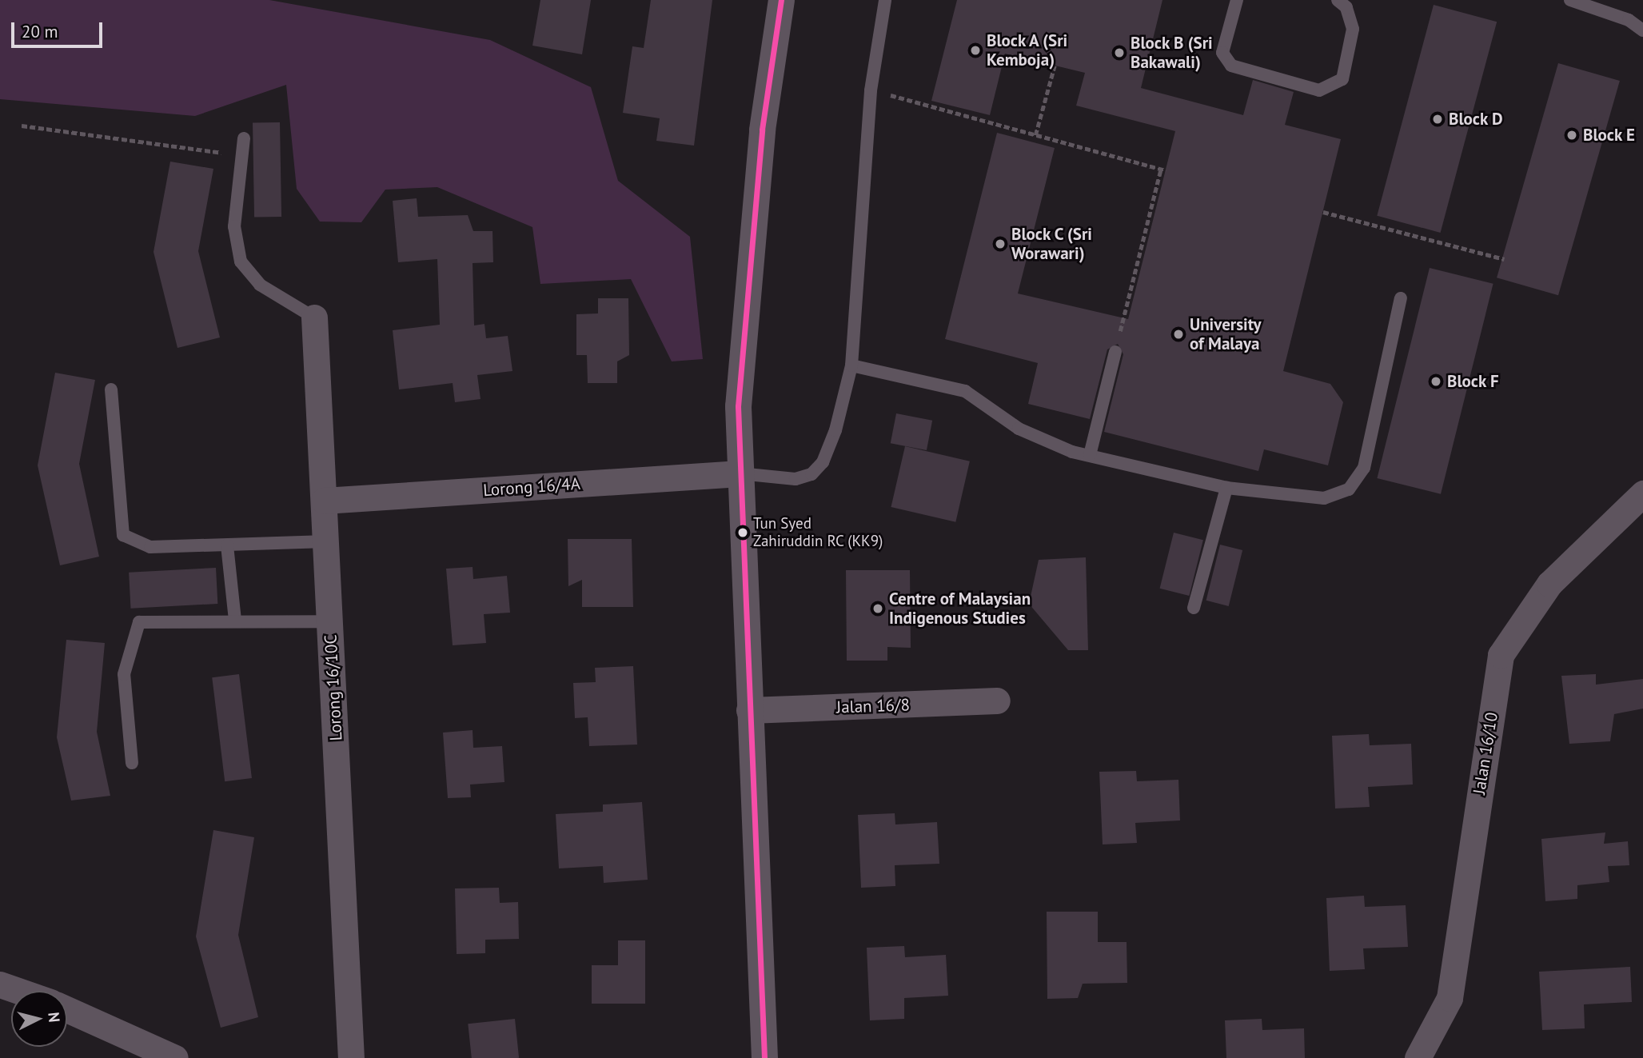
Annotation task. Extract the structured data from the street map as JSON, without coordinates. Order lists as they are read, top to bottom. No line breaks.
{"streets":{"street":["Lorong 16/4A","Lorong 16/10C","Jalan 16/8","Jalan 16/10"]},"crossings":[["Lorong 16/4A","Lorong 16/10C"]],"places":["Block A (Sri Kemboja)","Block B (Sri Bakawali)","Block D","Block E","Block C (Sri Worawari)","University of Malaya","Block F","Tun Syed Zahiruddin RC (KK9)","Centre of Malaysian Indigenous Studies"],"scale_bar":"20 m","north":"right"}
